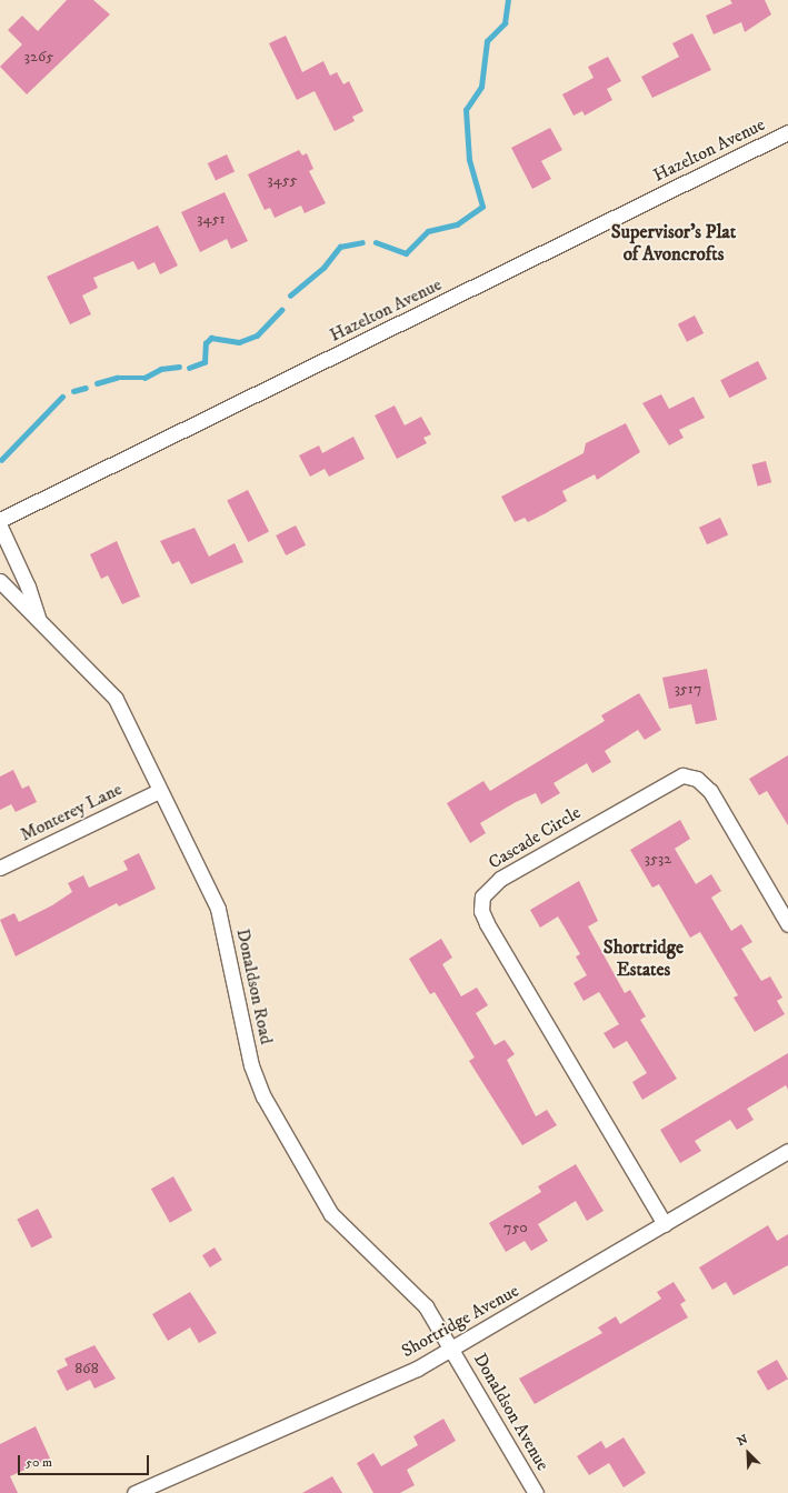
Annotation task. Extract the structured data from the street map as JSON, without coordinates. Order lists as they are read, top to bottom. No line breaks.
{"streets":{"street":["Hazelton Avenue","Monterey Lane","Cascade Circle","Donaldson Road","Shortridge Avenue","Donaldson Avenue"]},"crossings":[["Monterey Lane","Donaldson Road"],["Cascade Circle","Shortridge Avenue"],["Donaldson Road","Shortridge Avenue"],["Donaldson Road","Donaldson Avenue"],["Shortridge Avenue","Donaldson Avenue"]],"districts":["Supervisor's Plat of Avoncrofts","Shortridge Estates"],"house_numbers":["3265","3455","3451","3517","3532","750","868"],"scale_bar":"50 m","north":"top left"}
